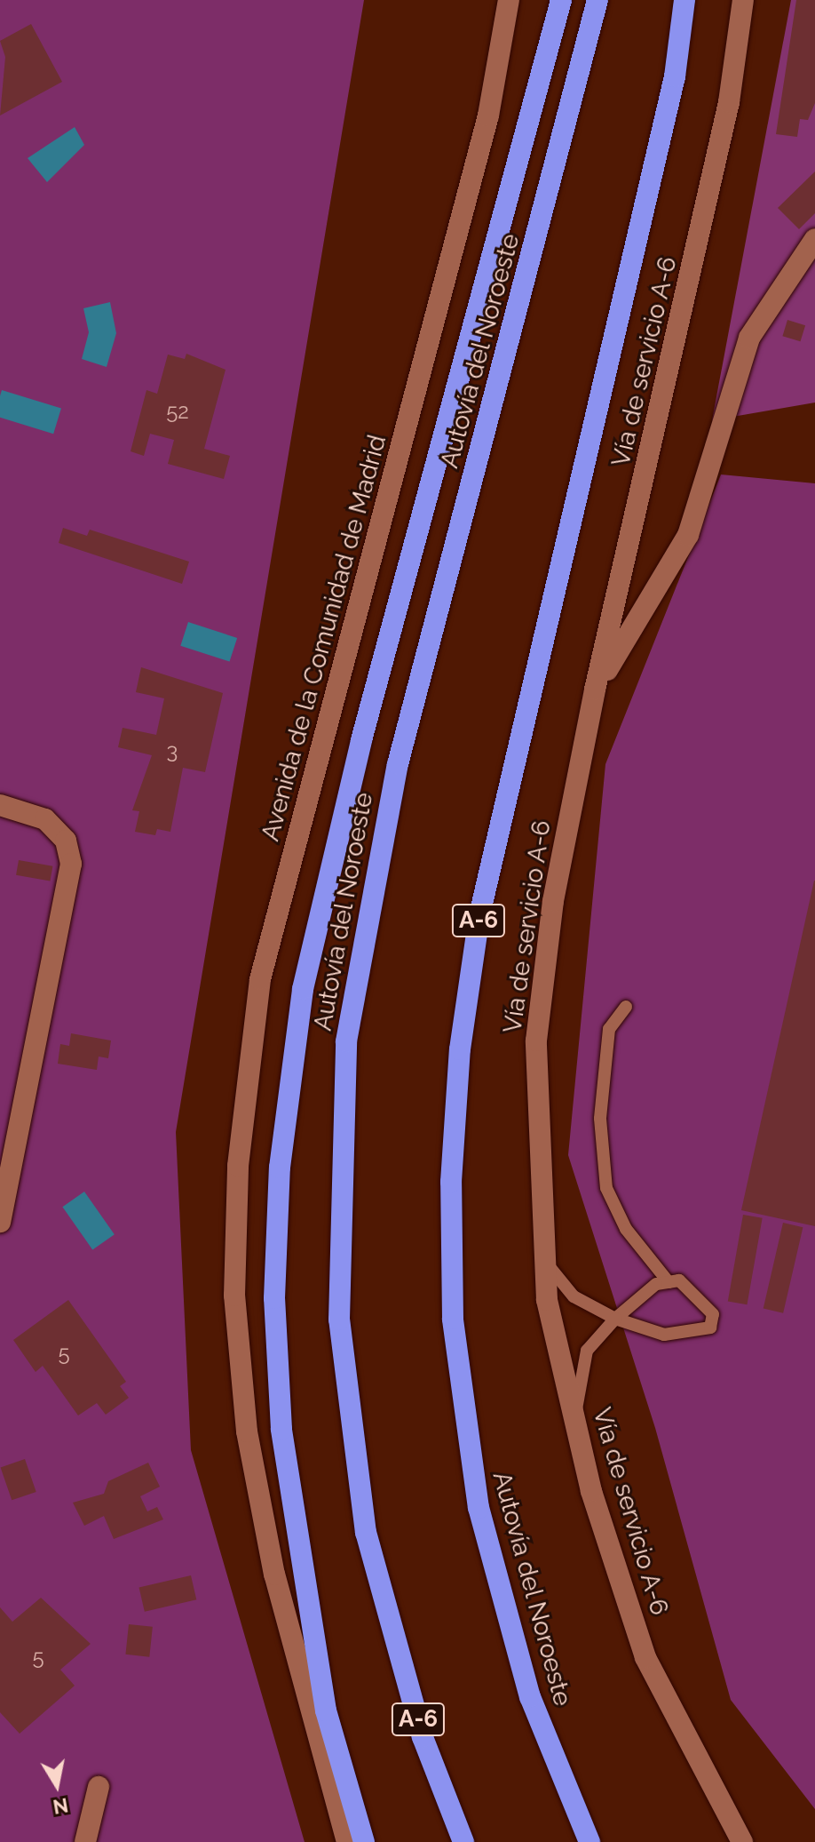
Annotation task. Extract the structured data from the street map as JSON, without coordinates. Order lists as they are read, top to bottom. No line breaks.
{"streets":{"highway":["Autovía del Noroeste","A-6"],"street":["Vía de servicio A-6","Avenida de la Comunidad de Madrid"]},"house_numbers":["52","3","5","5"],"north":"bottom"}
